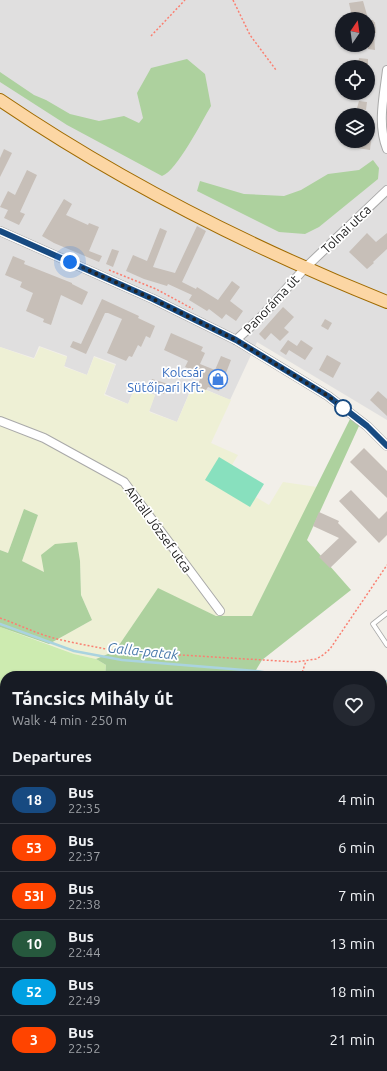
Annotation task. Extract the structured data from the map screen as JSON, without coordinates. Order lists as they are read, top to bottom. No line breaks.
{"streets":{"street":["Tolnai utca","Panoráma út","Antall József utca"]},"crossings":[["Tolnai utca","Panoráma út"]],"water":["Galla-patak"],"places":{"shop":["Kolcsár Sütőipari Kft."]},"lines":["bus line 18"],"north":"top","page":{"heading":[["Táncsics Mihály út","Walk · 4 min · 250 m"],"Departures"],"list":[{"mark":"18","name":"Bus","note":"22:35","value":"4 min"},{"mark":"53","name":"Bus","note":"22:37","value":"6 min"},{"mark":"53I","name":"Bus","note":"22:38","value":"7 min"},{"mark":"10","name":"Bus","note":"22:44","value":"13 min"},{"mark":"52","name":"Bus","note":"22:49","value":"18 min"},{"mark":"3","name":"Bus","note":"22:52","value":"21 min"}]}}
